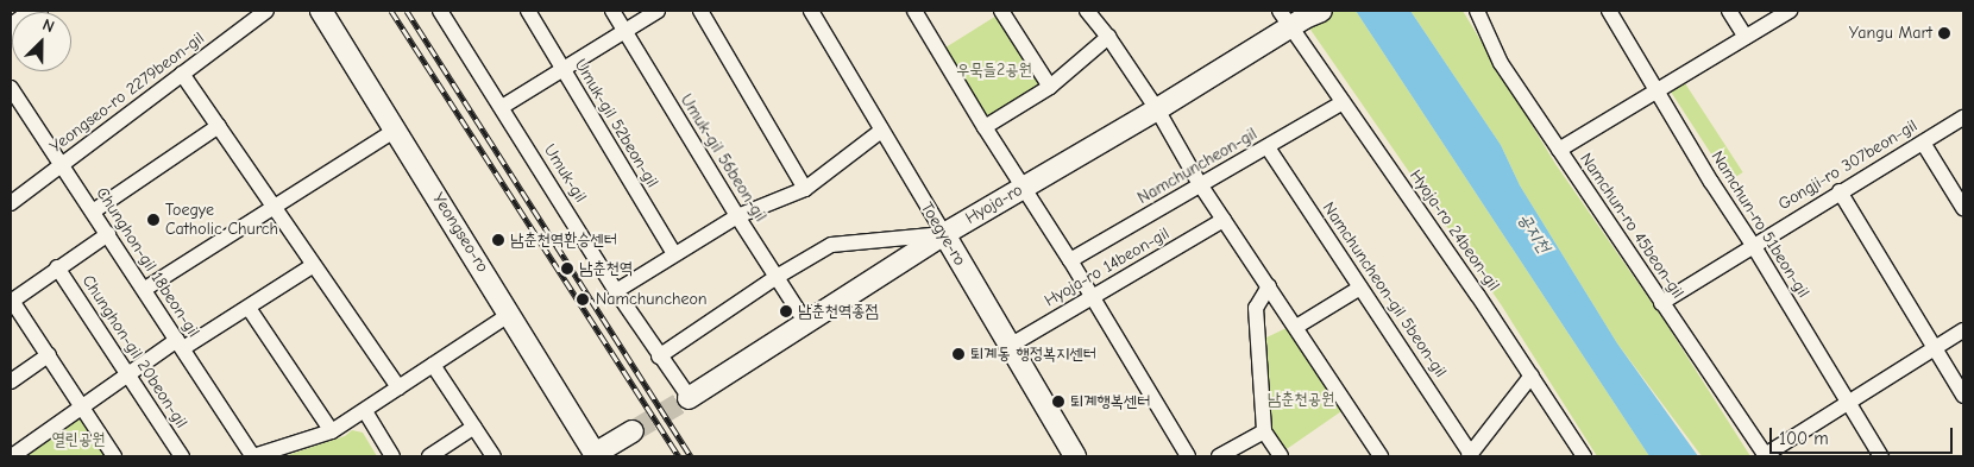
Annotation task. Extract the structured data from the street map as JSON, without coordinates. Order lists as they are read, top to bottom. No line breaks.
{"streets":{"street":["Yeongseo-ro 2279beon-gil","Umuk-gil 52beon-gil","Umuk-gil 56beon-gil","Gongji-ro 307beon-gil","Namchuncheon-gil","Umuk-gil","Hyoja-ro","Namchun-ro 51beon-gil","Namchun-ro 45beon-gil","Hyoja-ro 24beon-gil","Yeongseo-ro","Toegye-ro","Chunghon-gil 18beon-gil","Hyoja-ro 14beon-gil","Namchuncheon-gil 5beon-gil","Chunghon-gil 20beon-gil"]},"crossings":[["Yeongseo-ro 2279beon-gil","Chunghon-gil 18beon-gil"],["Umuk-gil 56beon-gil","Hyoja-ro"],["Gongji-ro 307beon-gil","Namchun-ro 51beon-gil"],["Gongji-ro 307beon-gil","Namchun-ro 45beon-gil"],["Namchuncheon-gil","Hyoja-ro 24beon-gil"],["Namchuncheon-gil","Namchuncheon-gil 5beon-gil"],["Umuk-gil","Hyoja-ro"],["Hyoja-ro","Hyoja-ro 24beon-gil"],["Hyoja-ro","Toegye-ro"],["Toegye-ro","Hyoja-ro 14beon-gil"]],"water":["공지천"],"parks":["우묵들2공원","남춘천공원","열린공원"],"places":["Yangu Mart","Toegye Catholic Church","남춘천역환승센터","남춘천역","Namchuncheon","남춘천역종점","퇴계동 행정복지센터","퇴계행복센터"],"scale_bar":"100 m","north":"top right"}
